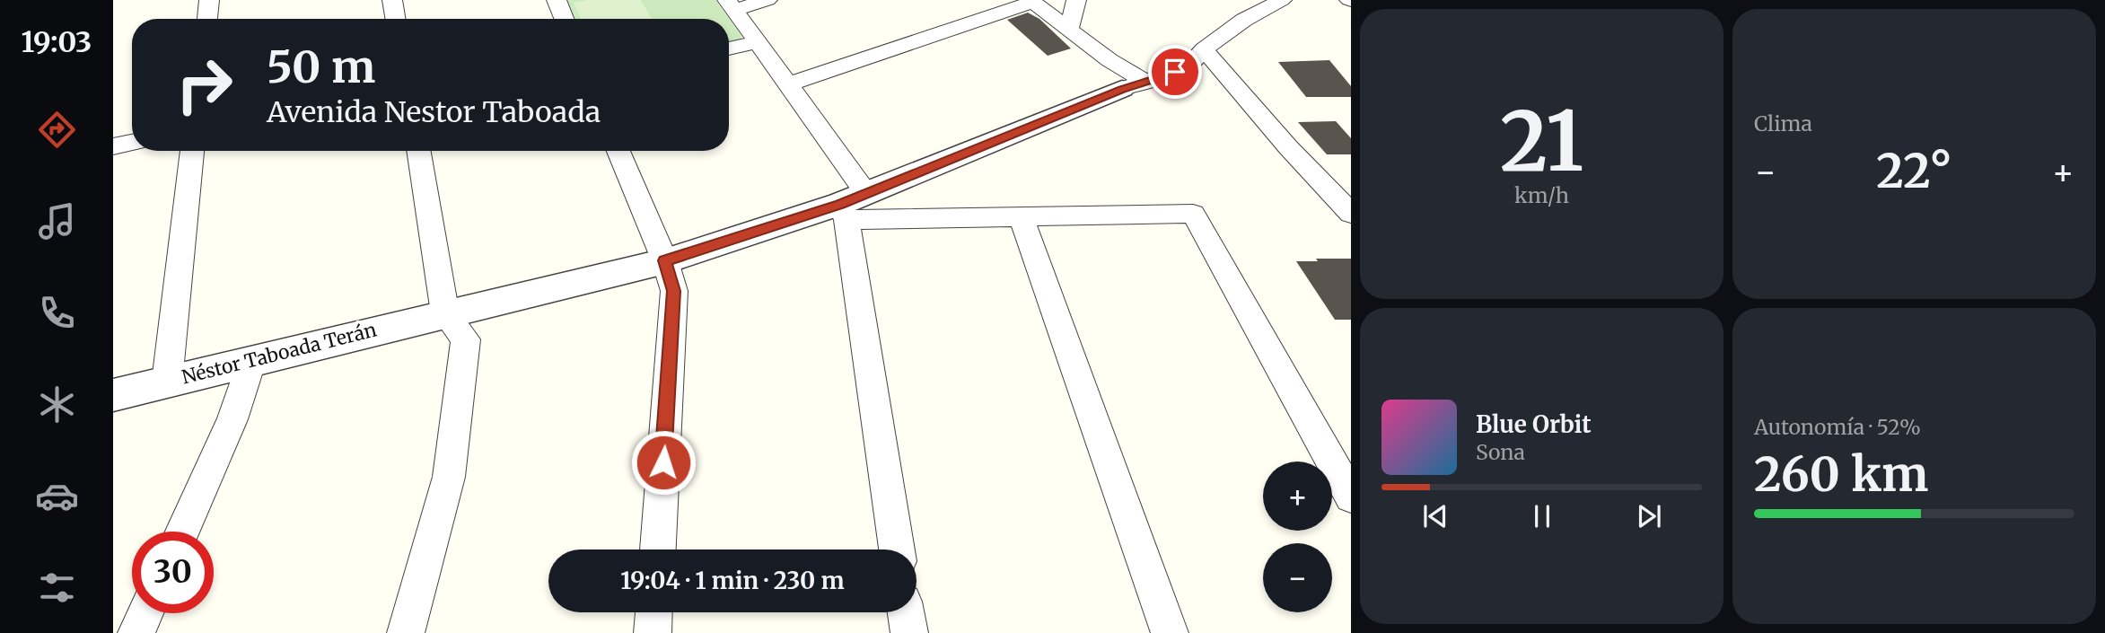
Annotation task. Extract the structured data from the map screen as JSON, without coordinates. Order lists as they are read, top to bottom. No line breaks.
{"streets":{"street":["Néstor Taboada Terán"]},"page":{"tabs":"19:03","tile":[["21","km/h"],"Clima",["Autonomía · 52%","260 km"]],"turn":["50 m","Avenida Nestor Taboada"],"heat":["−","22°","+"],"song":["Blue Orbit","Sona"],"map_buttons":["+","−"],"limit":"30","trip":"19:04 · 1 min · 230 m"}}
